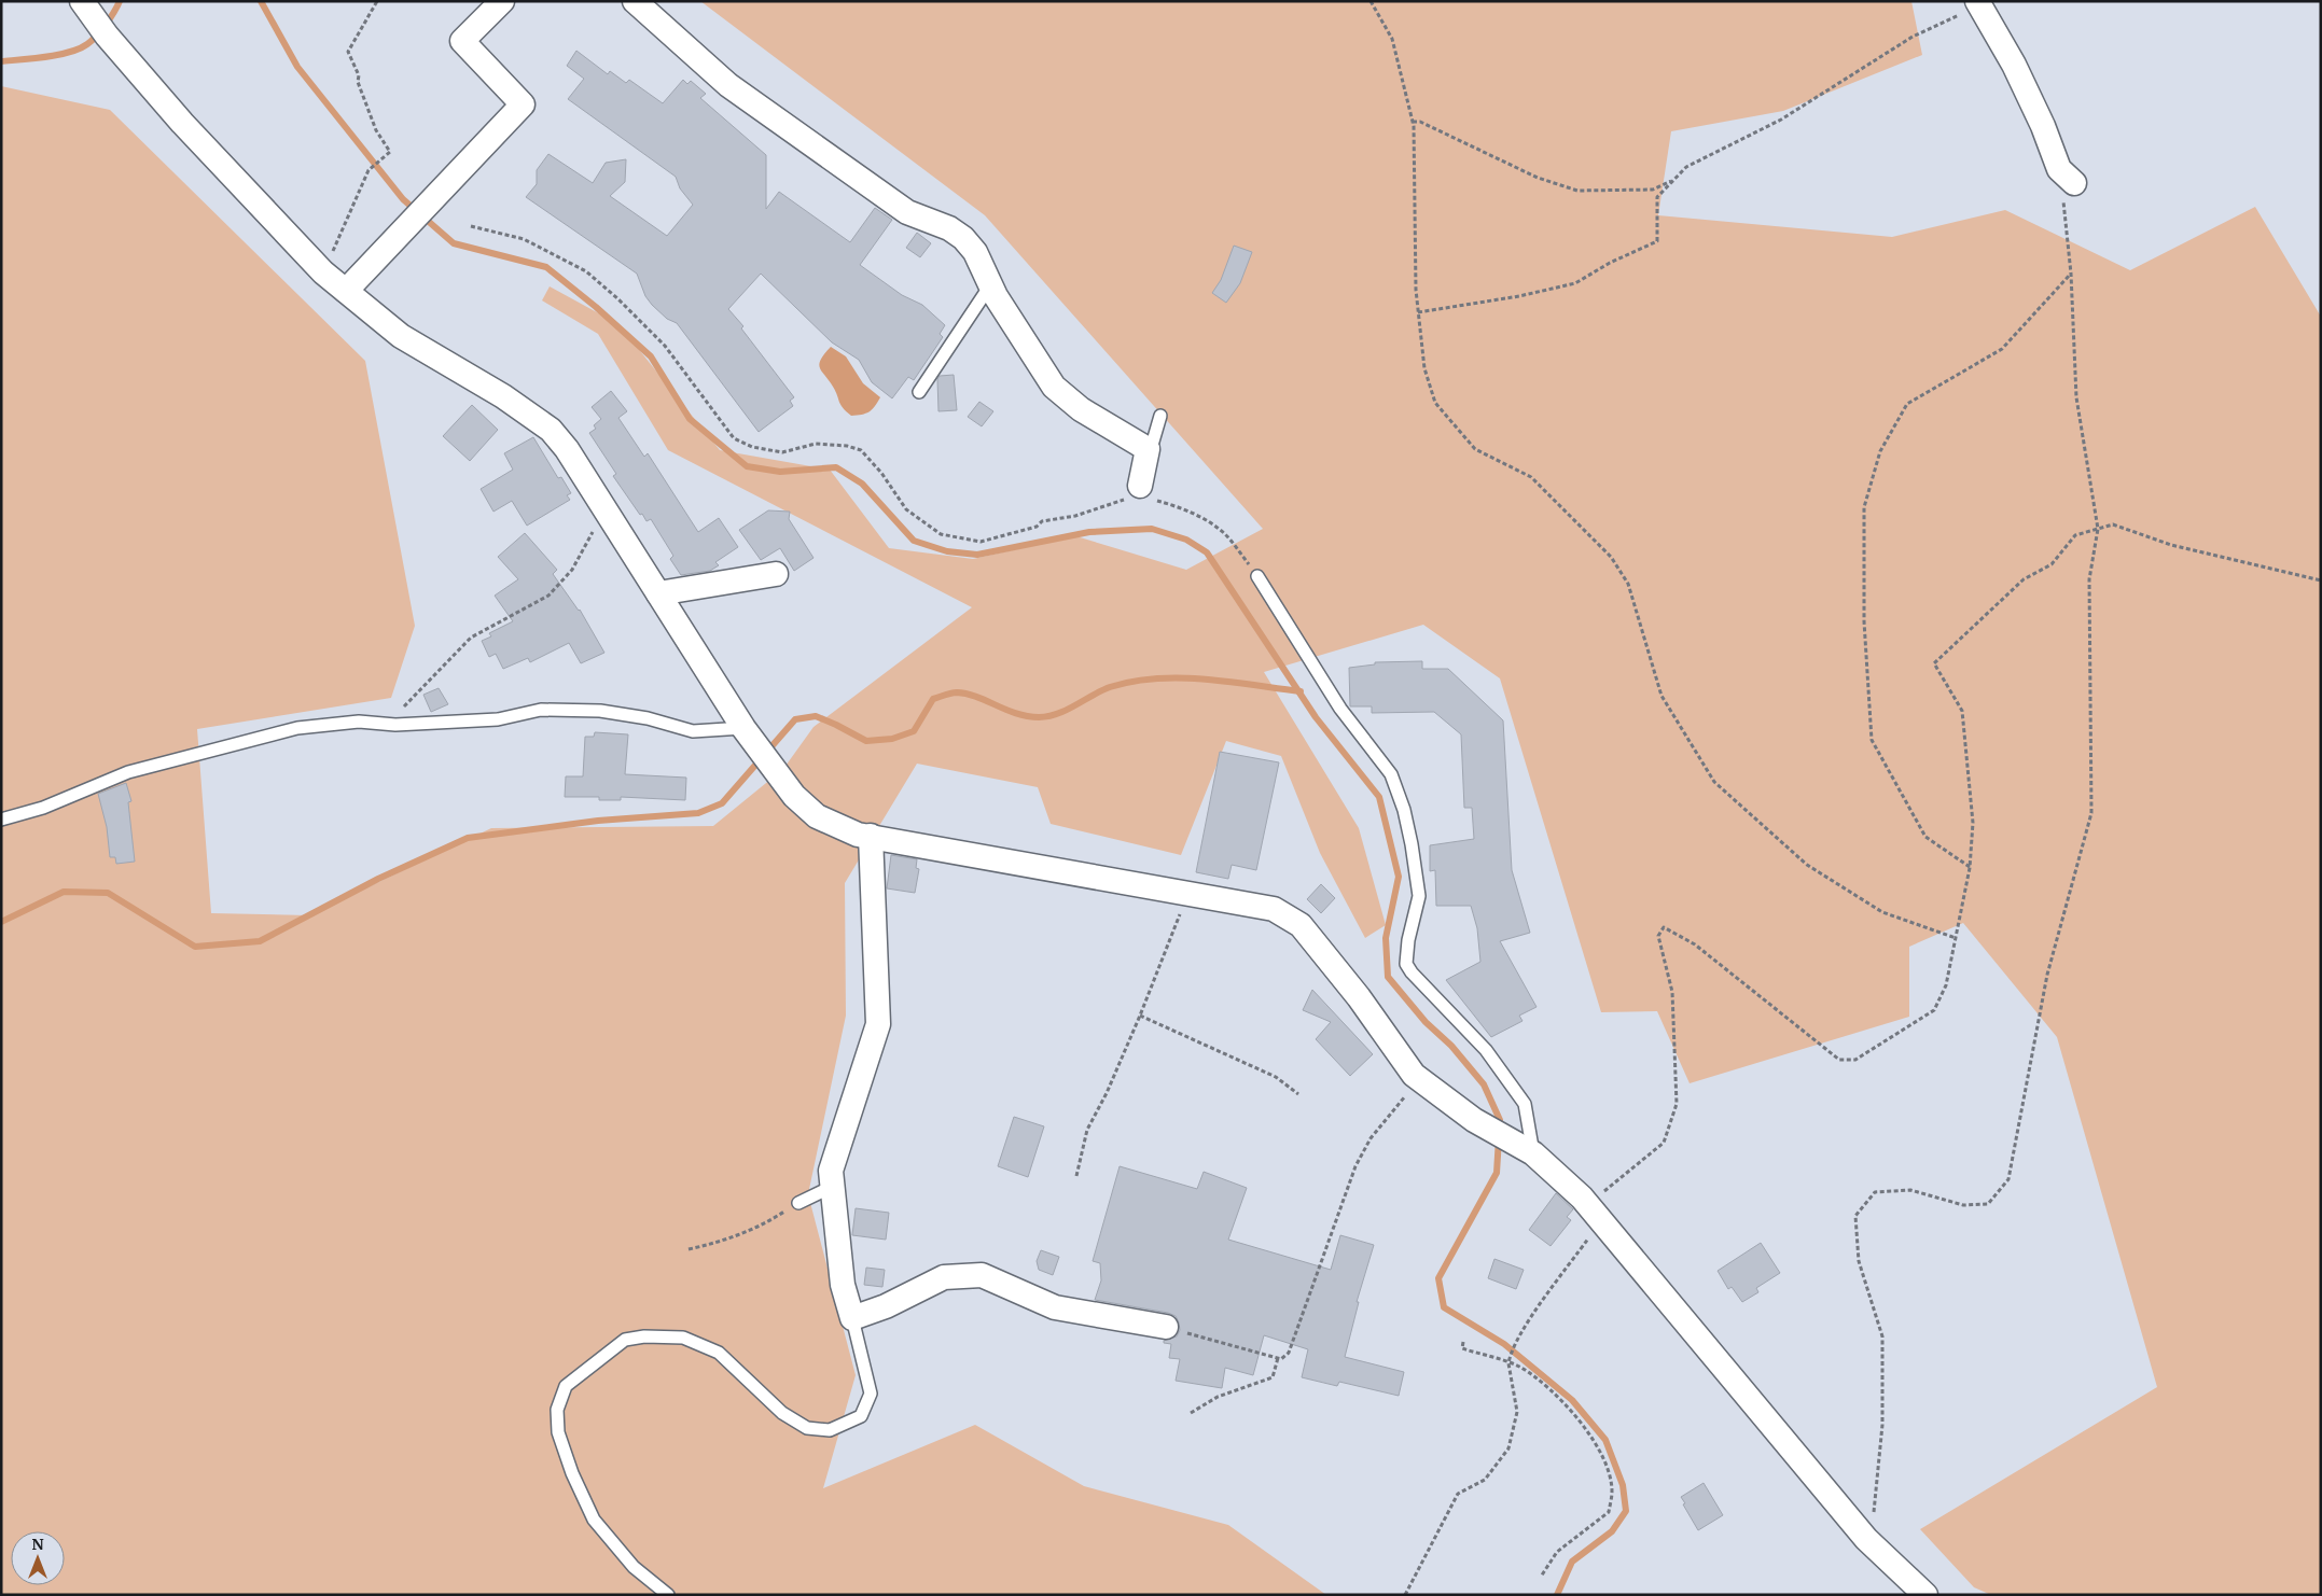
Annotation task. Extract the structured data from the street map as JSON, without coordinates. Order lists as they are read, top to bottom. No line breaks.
{"north":"top"}
